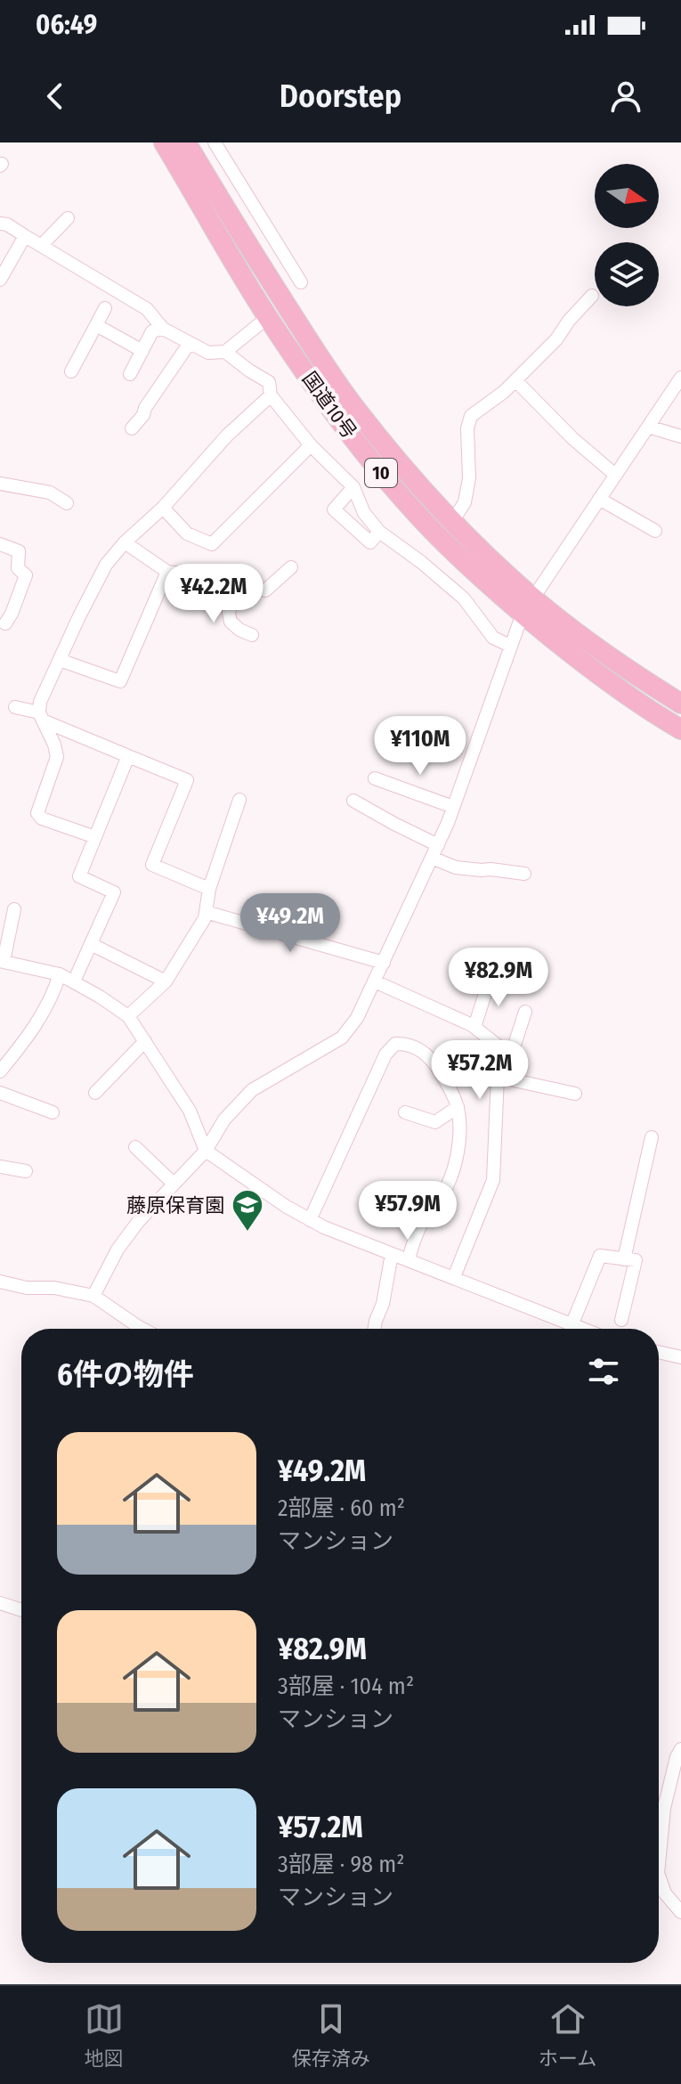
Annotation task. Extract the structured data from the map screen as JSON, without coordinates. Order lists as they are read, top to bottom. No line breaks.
{"streets":{"highway":["国道10号","10"]},"places":{"school or university":["藤原保育園"]},"north":"right","page":{"status":"06:49","header":"Doorstep","price":["¥42.2M","¥110M","¥49.2M","¥82.9M","¥57.2M","¥57.9M"],"heading":"6件の物件","list":[{"name":"¥49.2M","note":"2部屋 · 60 m² · マンション"},{"name":"¥82.9M","note":"3部屋 · 104 m² · マンション"},{"name":"¥57.2M","note":"3部屋 · 98 m² · マンション"}],"tabs":["地図","保存済み","ホーム"]}}
